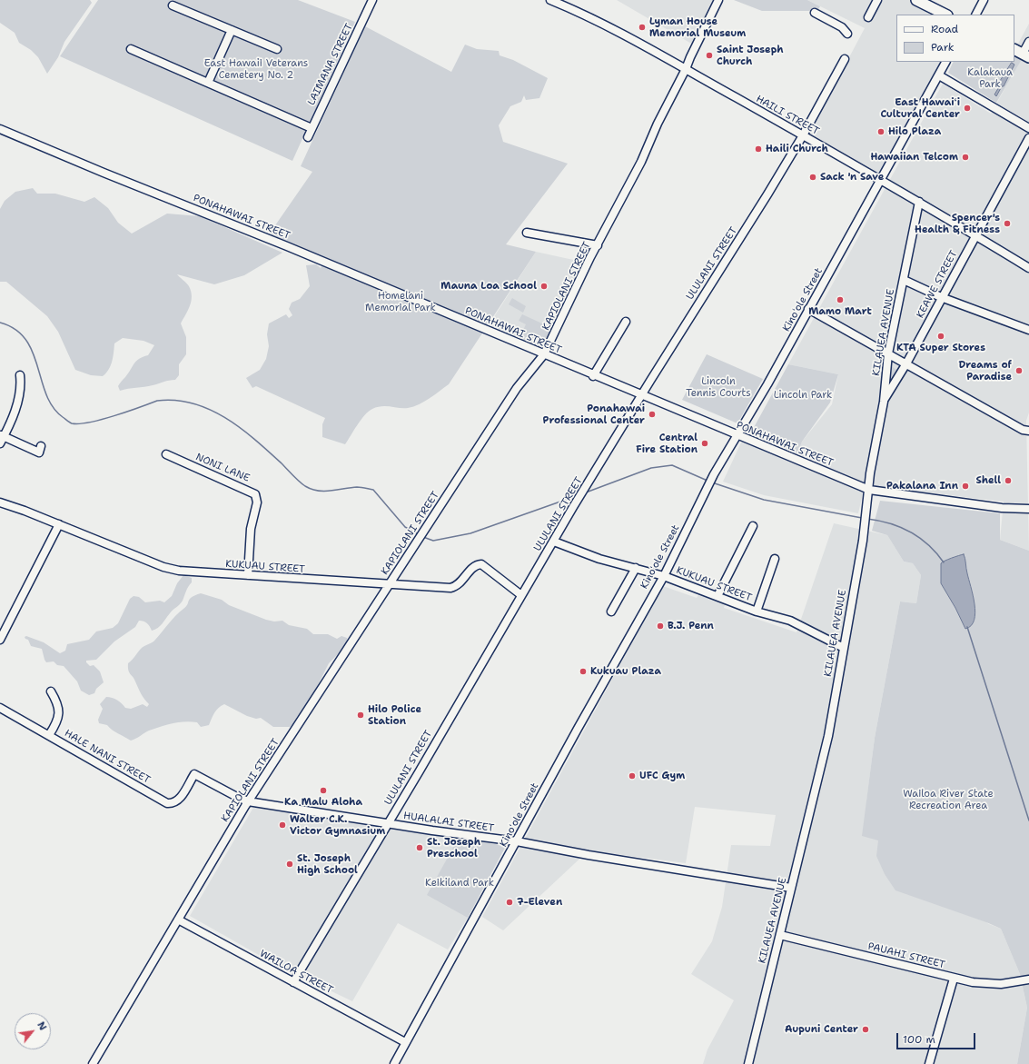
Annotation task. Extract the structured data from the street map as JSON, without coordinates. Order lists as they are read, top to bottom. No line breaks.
{"streets":{"street":["LAIMANA STREET","HAILI STREET","PONAHAWAI STREET","ULULANI STREET","KEAWE STREET","KAPIOLANI STREET","Kinoʻole Street","KILAUEA AVENUE","NONI LANE","KUKUAU STREET","HALE NANI STREET","HUALALAI STREET","PAUAHI STREET","WAILOA STREET"]},"crossings":[["HAILI STREET","ULULANI STREET"],["HAILI STREET","KEAWE STREET"],["HAILI STREET","KAPIOLANI STREET"],["HAILI STREET","Kinoʻole Street"],["HAILI STREET","KILAUEA AVENUE"],["PONAHAWAI STREET","ULULANI STREET"],["PONAHAWAI STREET","KAPIOLANI STREET"],["PONAHAWAI STREET","Kinoʻole Street"],["PONAHAWAI STREET","KILAUEA AVENUE"],["ULULANI STREET","KUKUAU STREET"],["ULULANI STREET","HUALALAI STREET"],["ULULANI STREET","WAILOA STREET"],["KEAWE STREET","KILAUEA AVENUE"],["KAPIOLANI STREET","KUKUAU STREET"],["KAPIOLANI STREET","HUALALAI STREET"],["KAPIOLANI STREET","WAILOA STREET"],["Kinoʻole Street","KUKUAU STREET"],["Kinoʻole Street","HUALALAI STREET"],["Kinoʻole Street","WAILOA STREET"],["KILAUEA AVENUE","KUKUAU STREET"],["KILAUEA AVENUE","HUALALAI STREET"],["KILAUEA AVENUE","PAUAHI STREET"],["NONI LANE","KUKUAU STREET"],["HALE NANI STREET","HUALALAI STREET"]],"parks":["East Hawaii Veterans Cemetery No. 2","Kalakaua Park","Homelani Memorial Park","Lincoln Tennis Courts","Lincoln Park","Wailoa River State Recreation Area","Keikiland Park"],"places":["Lyman House Memorial Museum","Saint Joseph Church","East Hawaiʻi Cultural Center","Hilo Plaza","Haili Church","Hawaiian Telcom","Sack 'n Save","Spencer's Health & Fitness","Mauna Loa School","Mamo Mart","KTA Super Stores","Dreams of Paradise","Ponahawai Professional Center","Central Fire Station","Shell","Pakalana Inn","B.J. Penn","Kukuau Plaza","Hilo Police Station","UFC Gym","Ka Malu Aloha","Walter C.K. Victor Gymnasium","St. Joseph Preschool","St. Joseph High School","7-Eleven","Aupuni Center"],"legend":["Road","Park"],"scale_bar":"100 m","north":"top right"}
